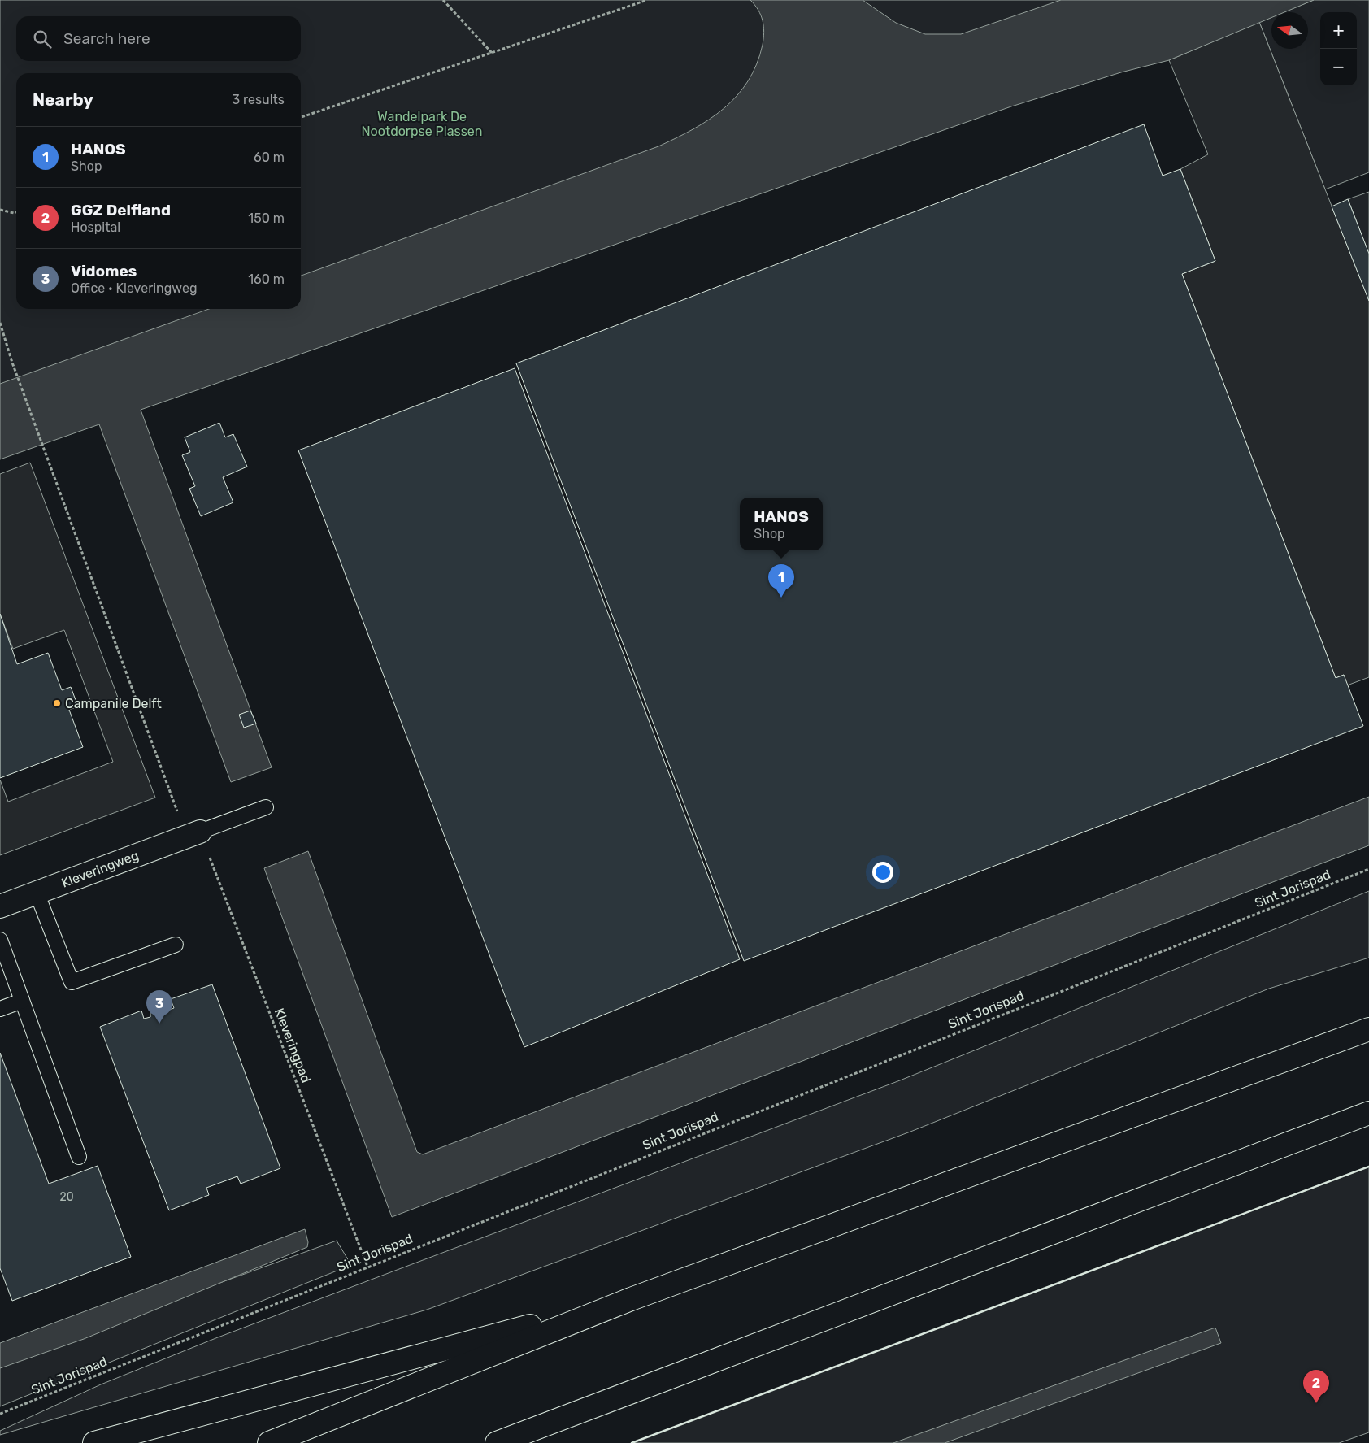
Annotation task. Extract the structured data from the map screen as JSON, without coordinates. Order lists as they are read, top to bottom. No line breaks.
{"streets":{"main road":["Kleveringweg"],"path":["Sint Jorispad","Kleveringpad"]},"crossings":[["Kleveringweg","Kleveringpad"],["Sint Jorispad","Kleveringpad"]],"parks":["Wandelpark De Nootdorpse Plassen"],"places":["Campanile Delft"],"house_numbers":["20"],"north":"left","page":{"map_buttons":["+","−"],"search":"Search here","heading":["Nearby","3 results"],"list":[{"mark":"1","name":"HANOS","note":"Shop","value":"60 m"},{"mark":"2","name":"GGZ Delfland","note":"Hospital","value":"150 m"},{"mark":"3","name":"Vidomes","note":"Office · Kleveringweg","value":"160 m"}],"popup":["HANOS","Shop"],"pins":["1","3","2"]}}
